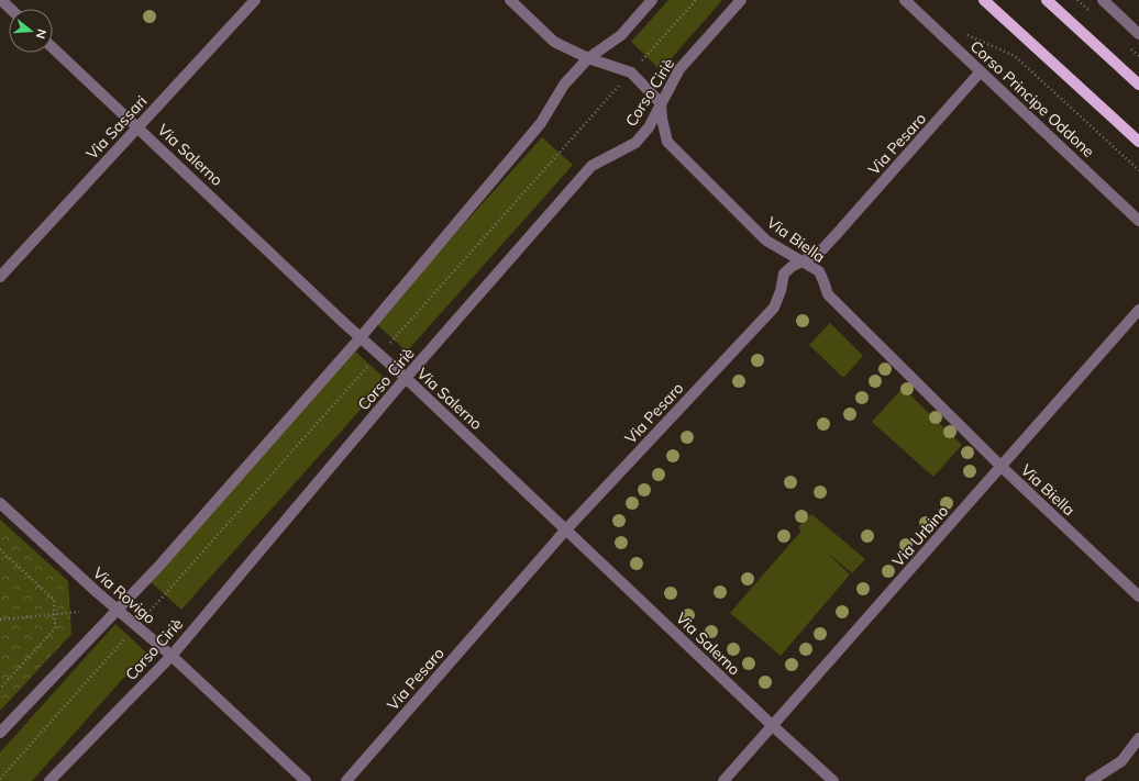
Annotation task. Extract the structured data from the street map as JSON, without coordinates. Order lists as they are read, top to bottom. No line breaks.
{"streets":{"street":["Corso Ciriè","Corso Principe Oddone","Via Sassari","Via Pesaro","Via Salerno","Via Biella","Via Urbino","Via Rovigo"]},"crossings":[["Corso Ciriè","Via Salerno"],["Corso Ciriè","Via Biella"],["Corso Ciriè","Via Rovigo"],["Corso Principe Oddone","Via Pesaro"],["Via Sassari","Via Salerno"],["Via Pesaro","Via Salerno"],["Via Pesaro","Via Biella"],["Via Salerno","Via Urbino"],["Via Biella","Via Urbino"]],"north":"right"}
